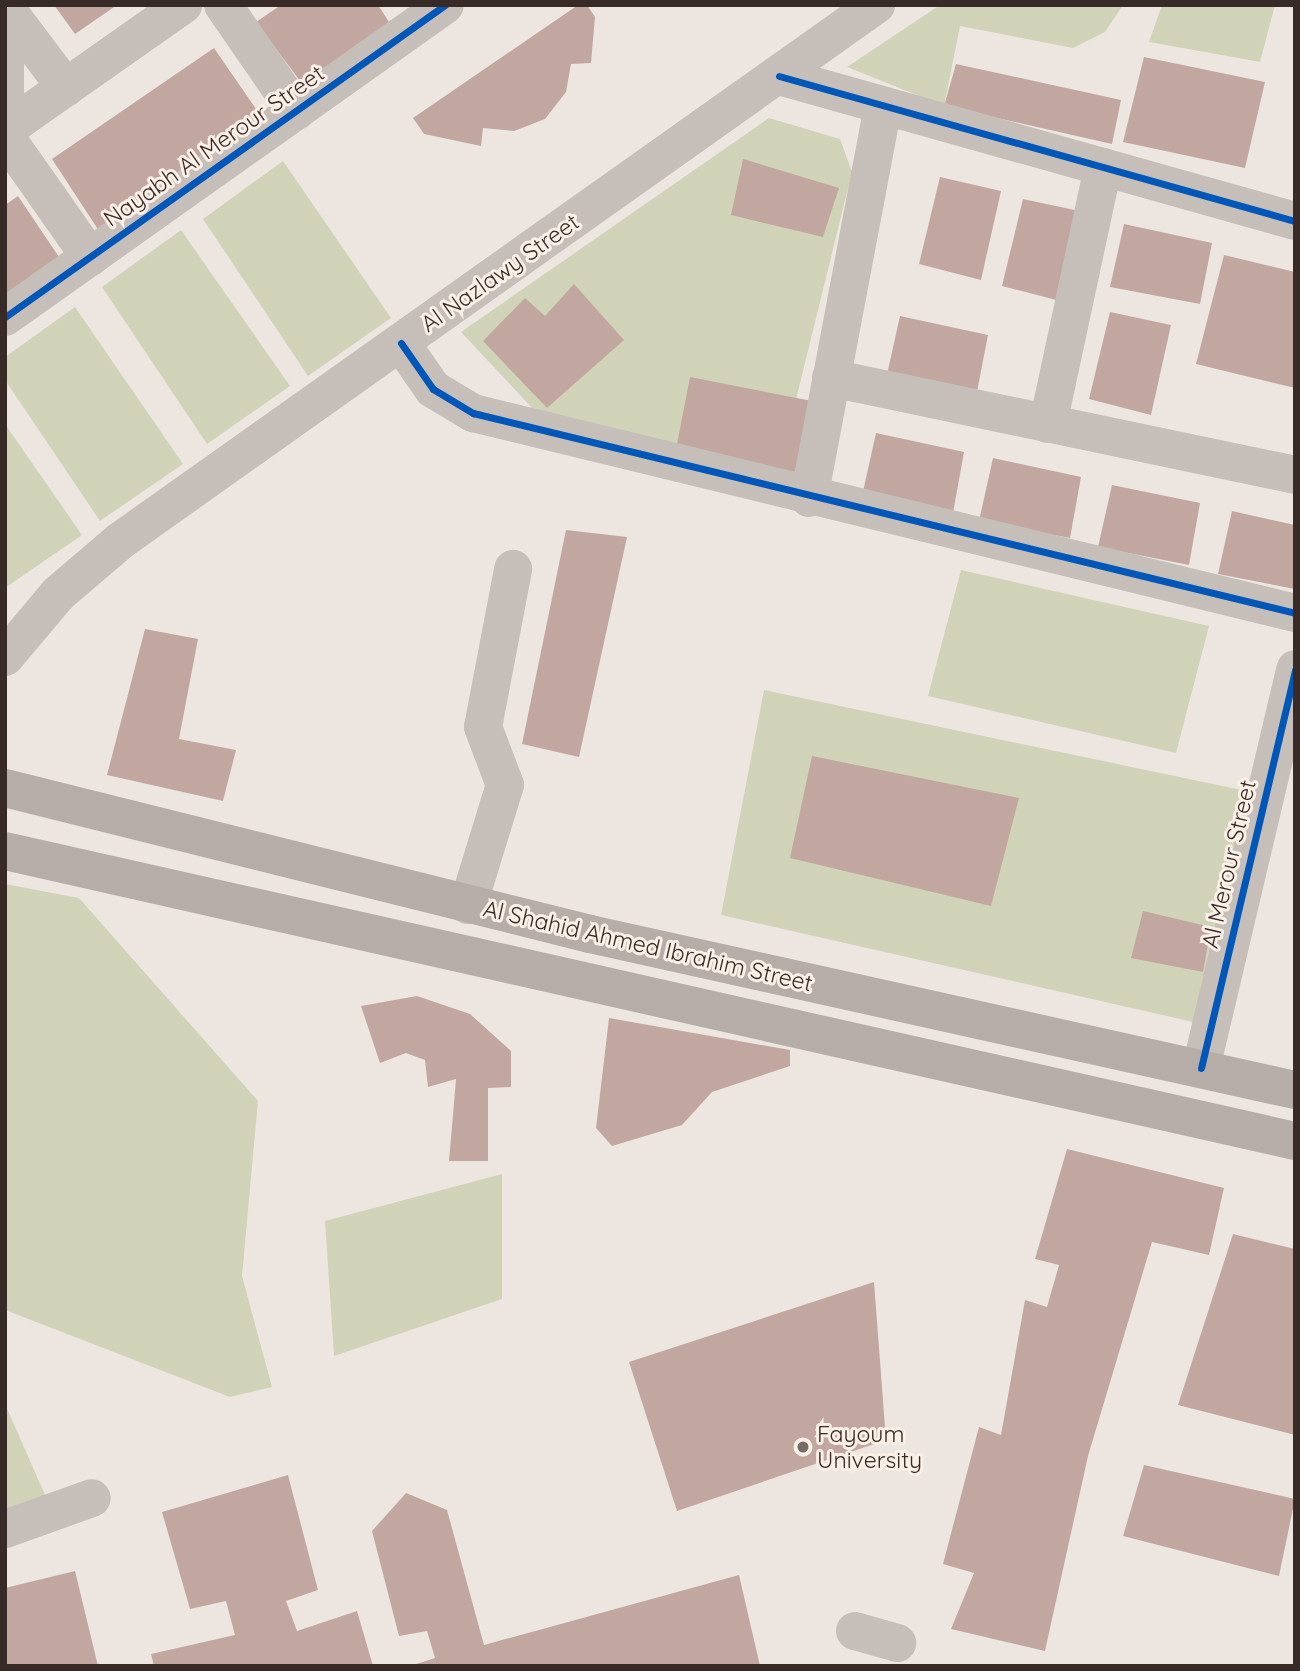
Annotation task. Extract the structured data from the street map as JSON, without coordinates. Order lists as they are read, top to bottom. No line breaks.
{"streets":{"main road":["Al Shahid Ahmed Ibrahim Street"],"street":["Nayabh Al Merour Street","Al Nazlawy Street","Al Merour Street"]},"crossings":[["Al Merour Street","Al Shahid Ahmed Ibrahim Street"]],"places":["Fayoum University"]}
